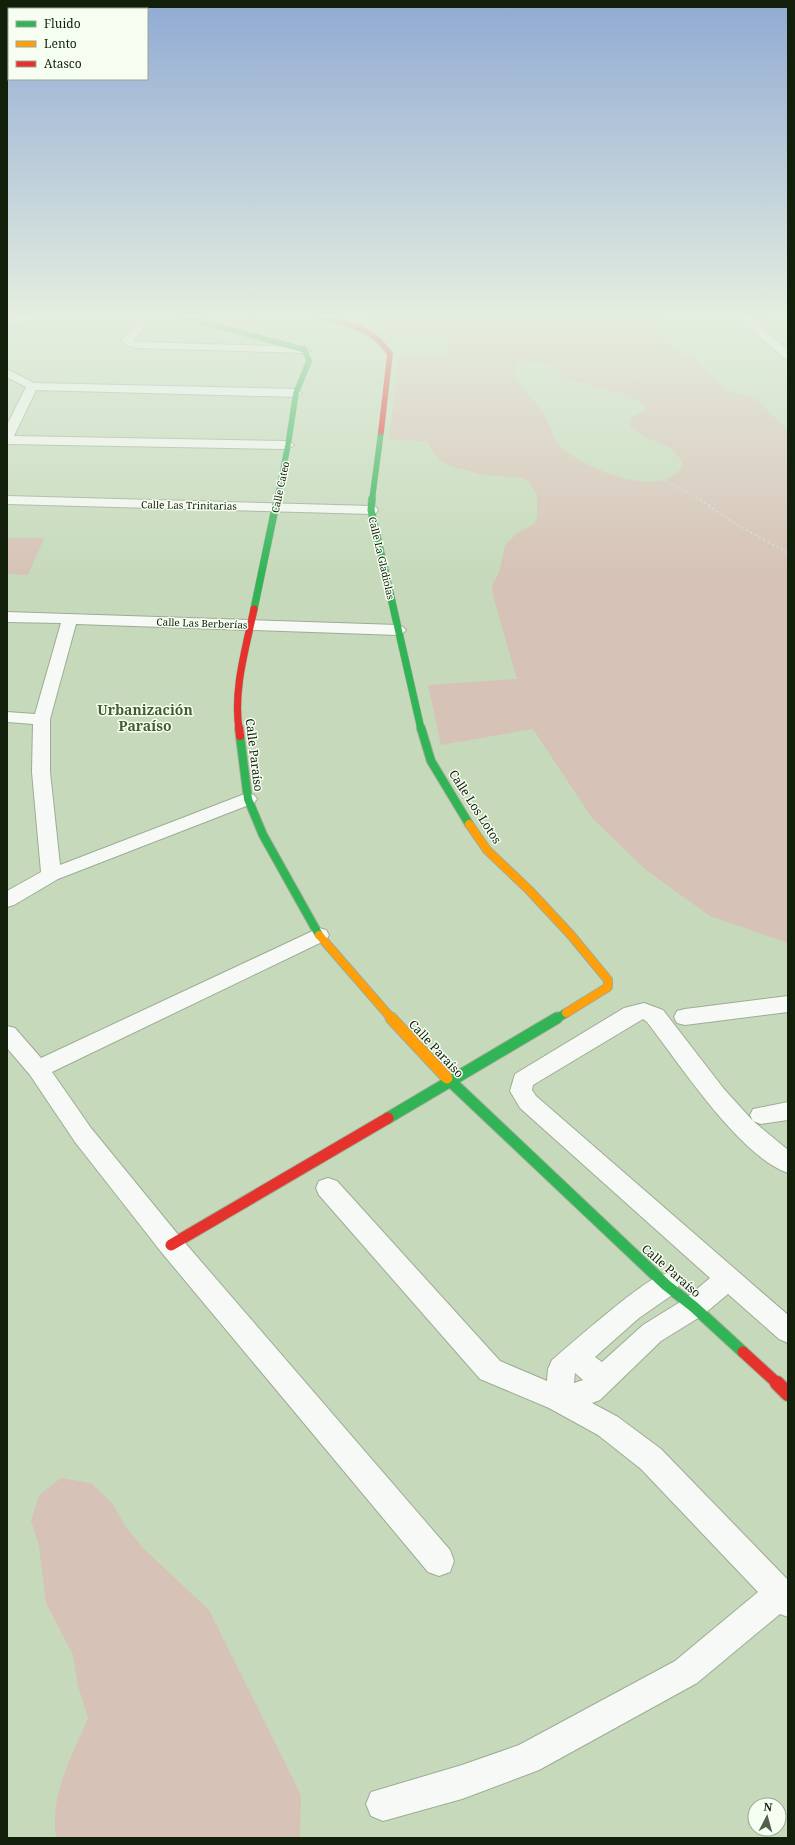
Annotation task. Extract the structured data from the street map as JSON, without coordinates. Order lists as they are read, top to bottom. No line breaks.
{"streets":{"street":["Calle Cateo","Calle Las Trinitarias","Calle La Gladiolas","Calle Las Berberías","Calle Paraíso","Calle Los Lotos"]},"crossings":[["Calle Cateo","Calle Las Trinitarias"],["Calle Cateo","Calle Las Berberías"],["Calle Cateo","Calle Paraíso"],["Calle Las Trinitarias","Calle La Gladiolas"],["Calle La Gladiolas","Calle Las Berberías"],["Calle La Gladiolas","Calle Los Lotos"],["Calle Las Berberías","Calle Paraíso"],["Calle Las Berberías","Calle Los Lotos"],["Calle Paraíso","Calle Los Lotos"]],"districts":["Urbanización Paraíso"],"legend":["Fluido","Lento","Atasco"],"north":"top"}
